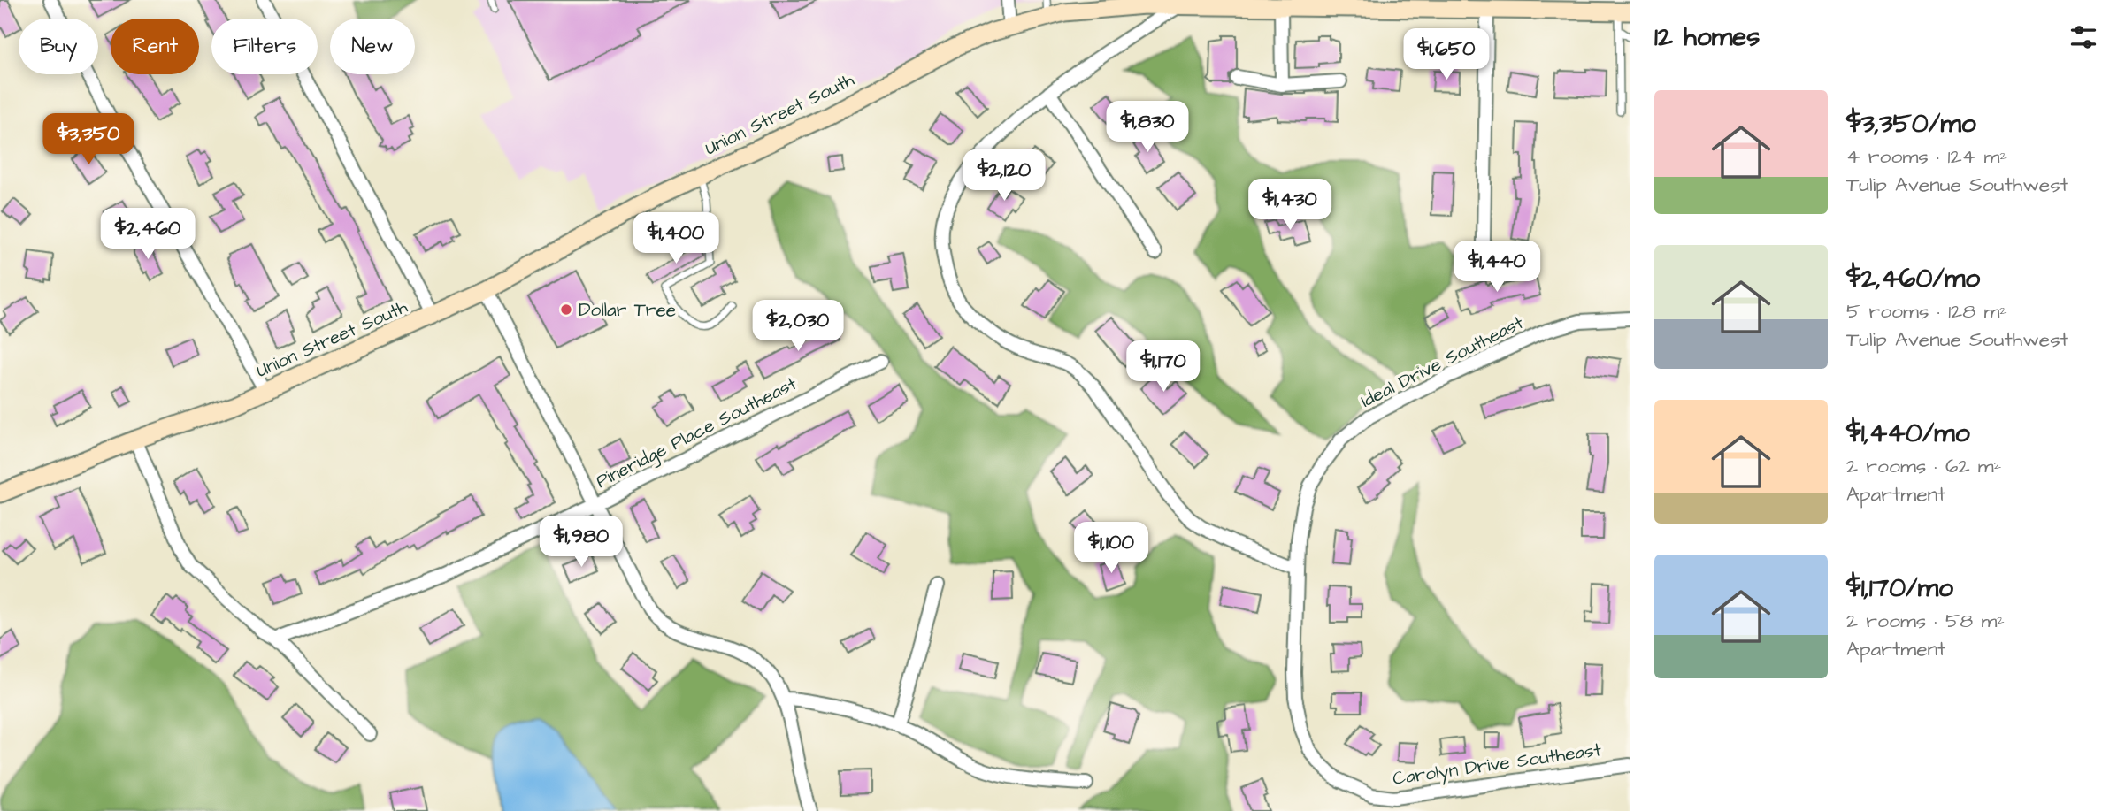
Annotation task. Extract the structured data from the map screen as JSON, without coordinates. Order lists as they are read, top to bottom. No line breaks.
{"streets":{"main road":["Union Street South"],"street":["Ideal Drive Southeast","Pineridge Place Southeast","Carolyn Drive Southeast"]},"crossings":[["Ideal Drive Southeast","Carolyn Drive Southeast"]],"places":["Dollar Tree"],"page":{"heading":"12 homes","chip":["Buy","Rent","Filters","New"],"price":["$1,650","$1,830","$3,350","$2,120","$1,430","$2,460","$1,400","$1,440","$2,030","$1,170","$1,980","$1,100"],"list":[{"name":"$3,350/mo","note":"4 rooms · 124 m² · Tulip Avenue Southwest"},{"name":"$2,460/mo","note":"5 rooms · 128 m² · Tulip Avenue Southwest"},{"name":"$1,440/mo","note":"2 rooms · 62 m² · Apartment"},{"name":"$1,170/mo","note":"2 rooms · 58 m² · Apartment"}]}}
